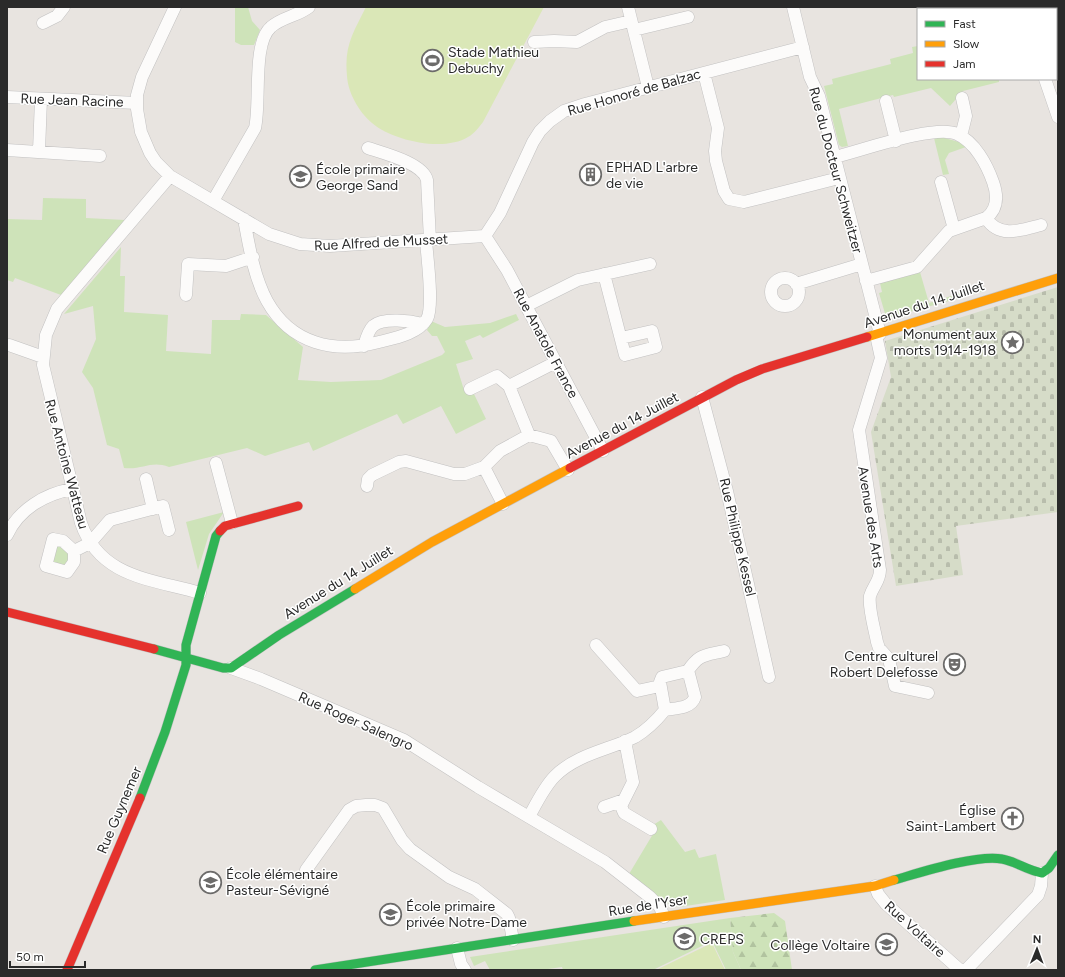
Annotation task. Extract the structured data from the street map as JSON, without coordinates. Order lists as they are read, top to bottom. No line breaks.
{"streets":{"street":["Rue Honoré de Balzac","Rue Jean Racine","Rue du Docteur Schweitzer","Rue Alfred de Musset","Avenue du 14 Juillet","Rue Anatole France","Rue Antoine Watteau","Avenue des Arts","Rue Philippe Kessel","Rue Roger Salengro","Rue Guynemer","Rue de l'Yser","Rue Voltaire"]},"crossings":[["Rue Honoré de Balzac","Rue du Docteur Schweitzer"],["Rue Honoré de Balzac","Rue Alfred de Musset"],["Rue Honoré de Balzac","Rue Anatole France"],["Rue Jean Racine","Rue Alfred de Musset"],["Rue du Docteur Schweitzer","Avenue du 14 Juillet"],["Rue du Docteur Schweitzer","Avenue des Arts"],["Rue Alfred de Musset","Rue Anatole France"],["Rue Alfred de Musset","Rue Antoine Watteau"],["Avenue du 14 Juillet","Rue Anatole France"],["Avenue du 14 Juillet","Avenue des Arts"],["Avenue du 14 Juillet","Rue Philippe Kessel"],["Avenue du 14 Juillet","Rue Roger Salengro"],["Rue Antoine Watteau","Rue Guynemer"],["Rue Roger Salengro","Rue Guynemer"],["Rue Roger Salengro","Rue de l'Yser"],["Rue de l'Yser","Rue Voltaire"]],"places":{"sports":["Stade Mathieu Debuchy"],"building":["EPHAD L'arbre de vie"],"school or university":["École primaire George Sand","École élémentaire Pasteur-Sévigné","École primaire privée Notre-Dame","CREPS","Collège Voltaire"],"place":["Monument aux morts 1914-1918"],"theatre":["Centre culturel Robert Delefosse"],"church":["Église Saint-Lambert"]},"legend":["Fast","Slow","Jam"],"scale_bar":"50 m","north":"top"}
